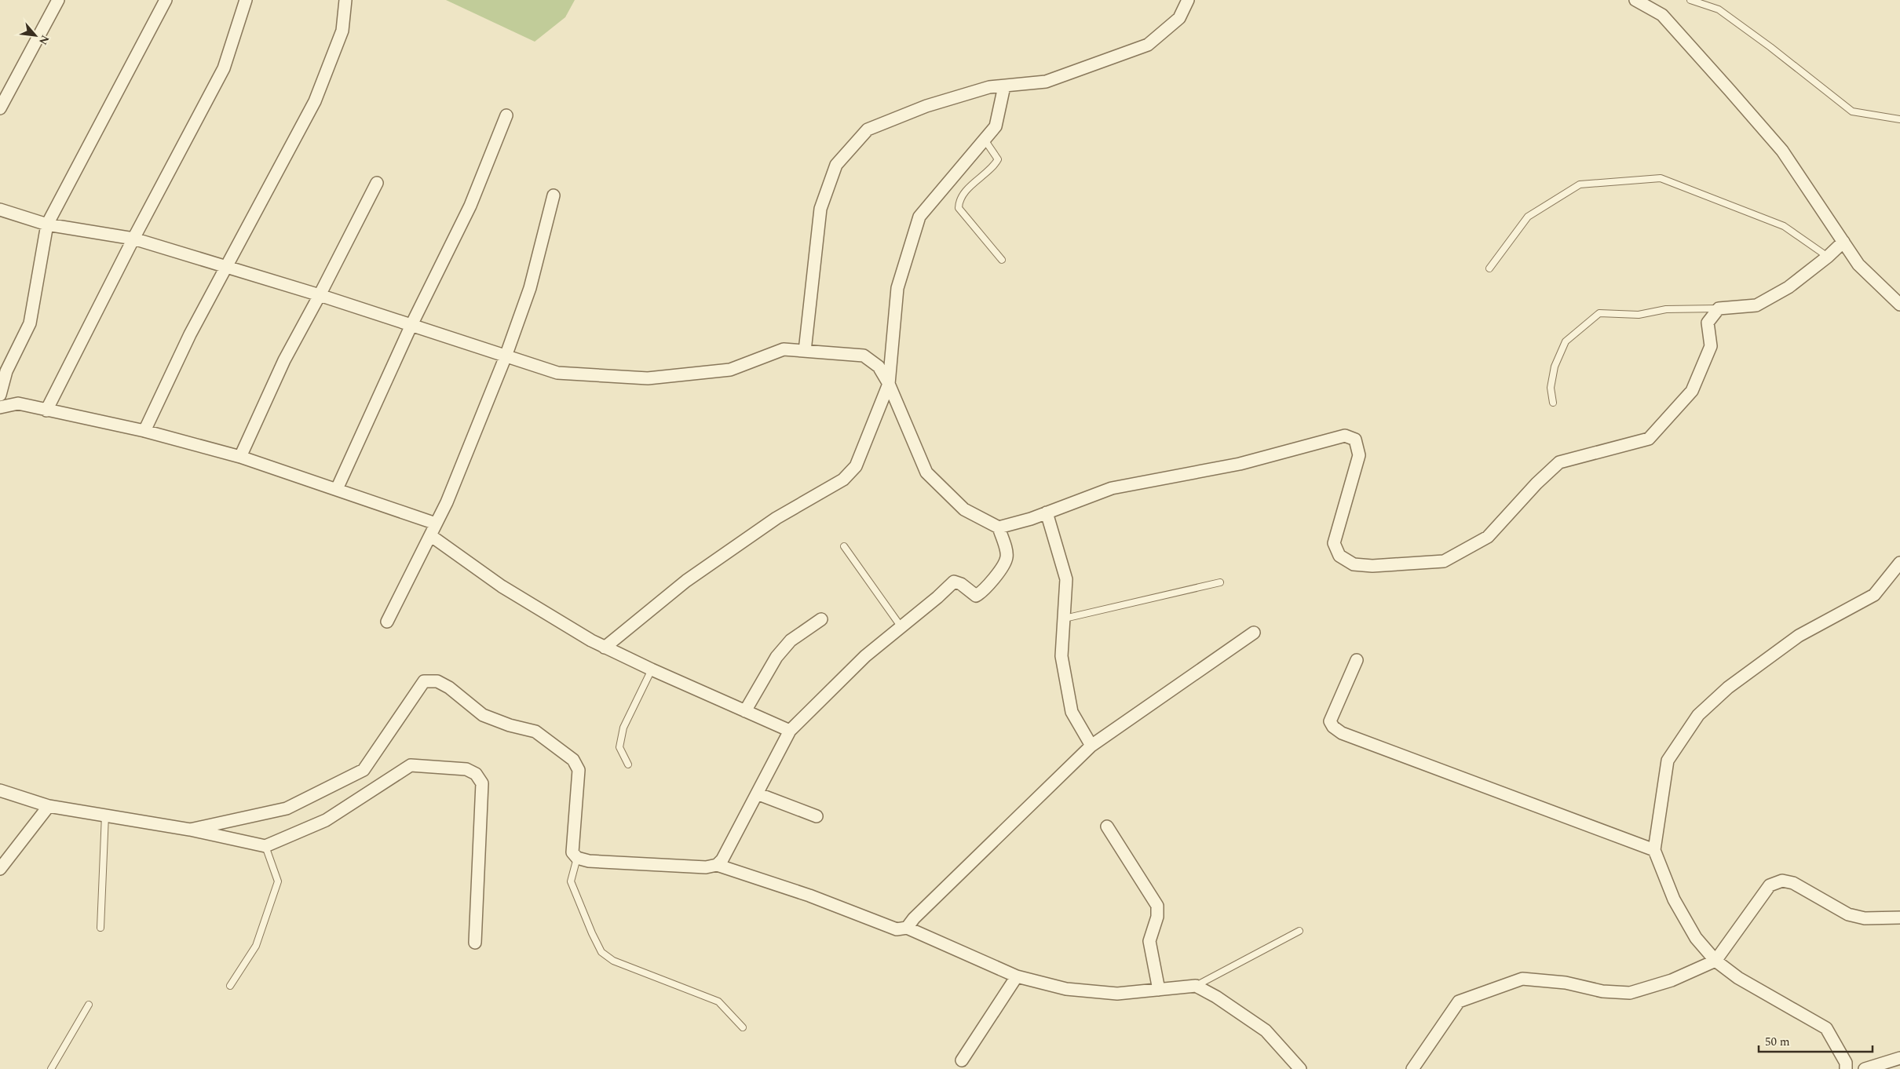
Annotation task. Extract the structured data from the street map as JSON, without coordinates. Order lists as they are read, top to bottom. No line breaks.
{"scale_bar":"50 m","north":"bottom right"}
